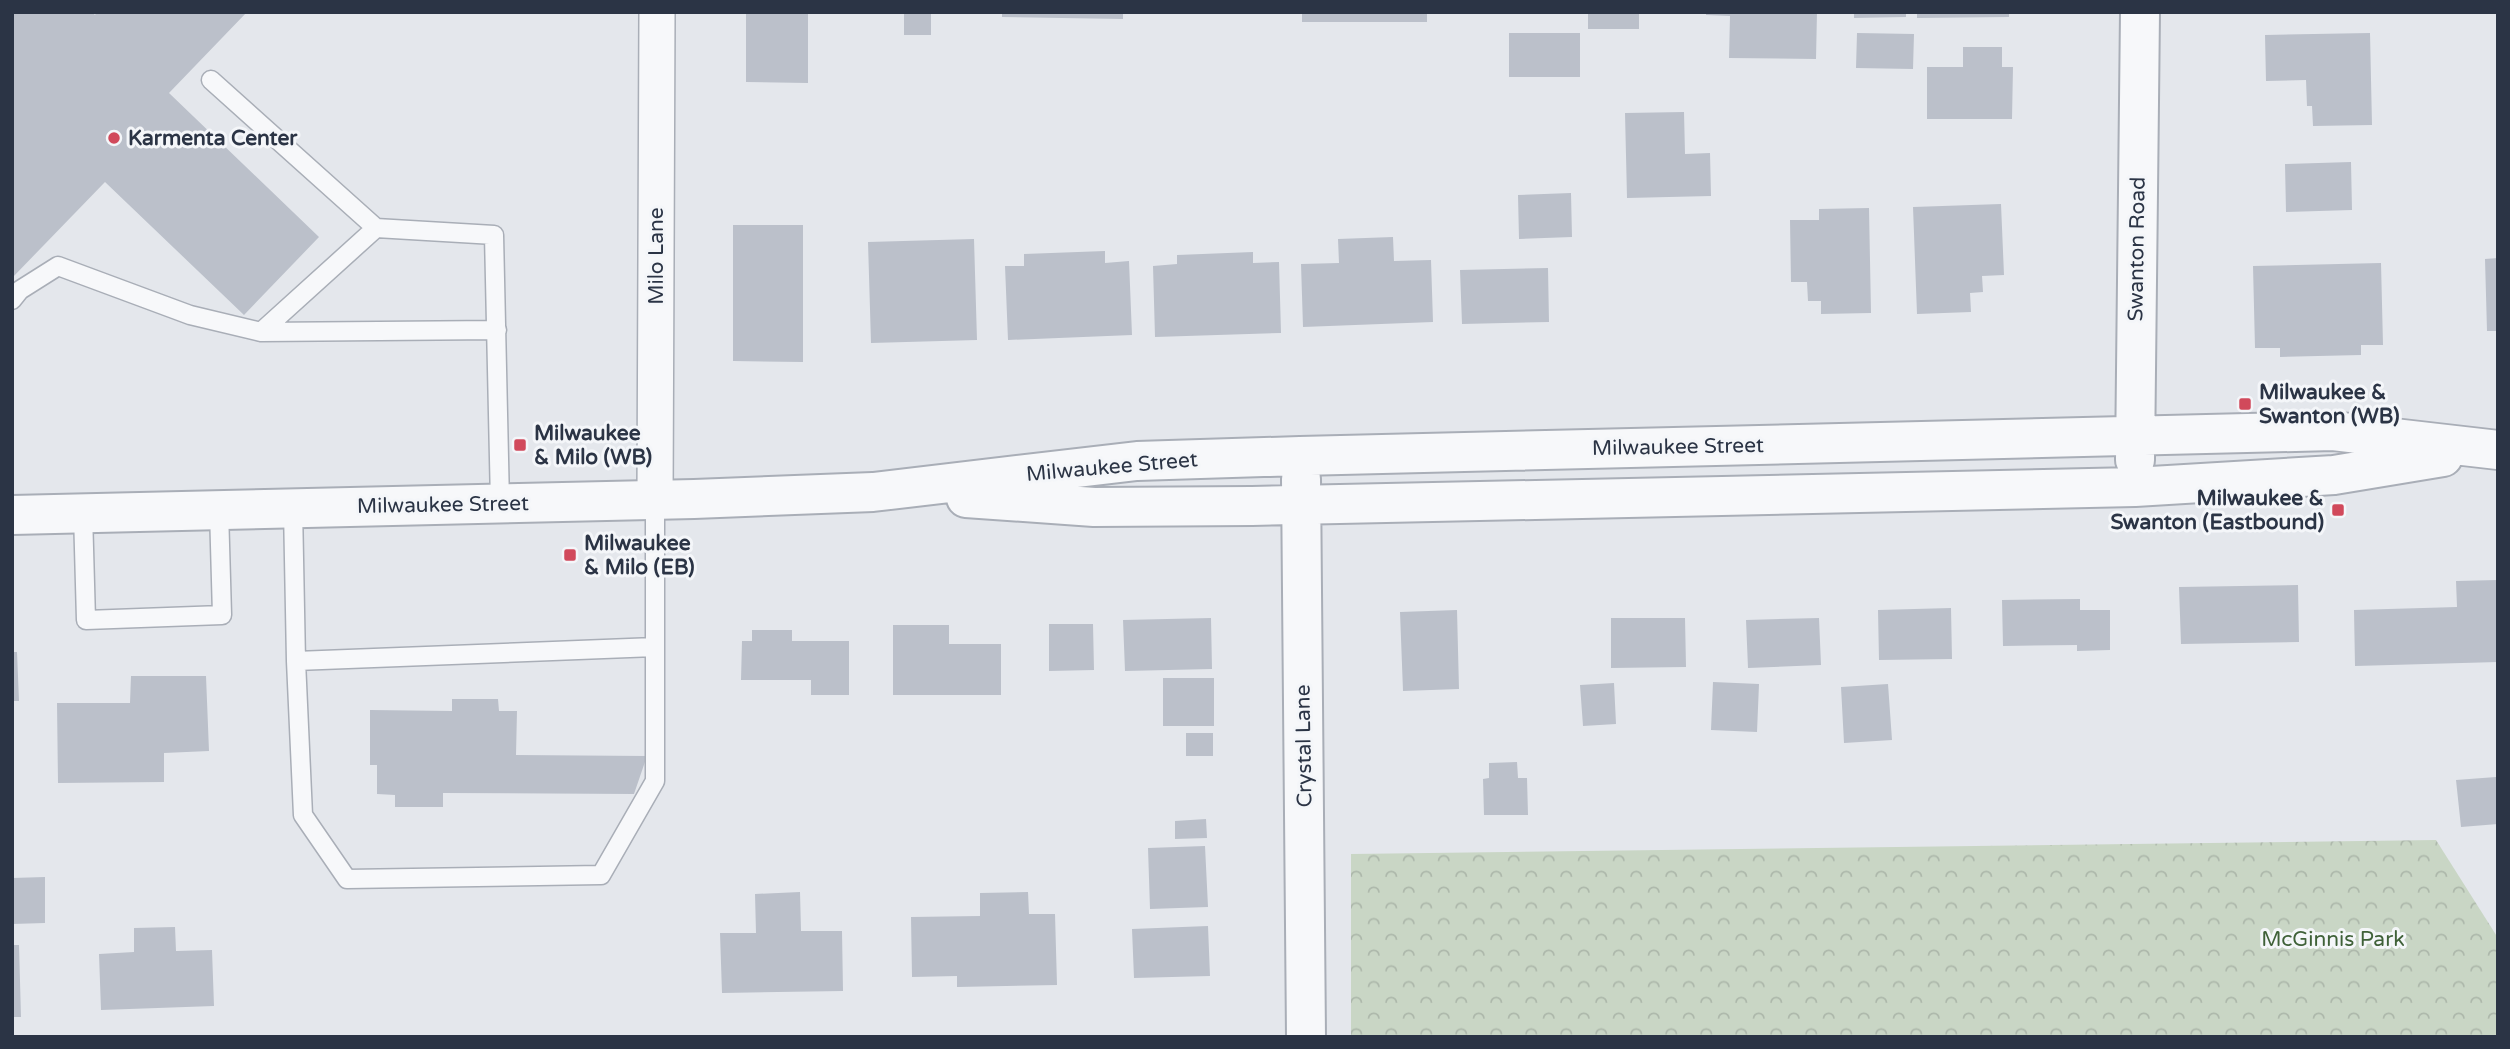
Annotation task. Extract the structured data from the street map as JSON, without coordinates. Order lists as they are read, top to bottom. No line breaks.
{"streets":{"street":["Swanton Road","Milo Lane","Milwaukee Street","Crystal Lane"]},"crossings":[["Swanton Road","Milwaukee Street"],["Milo Lane","Milwaukee Street"],["Milwaukee Street","Crystal Lane"]],"parks":["McGinnis Park"],"places":{"other":["Karmenta Center"],"transit":["Milwaukee & Swanton (WB)","Milwaukee & Milo (WB)","Milwaukee & Swanton (Eastbound)","Milwaukee & Milo (EB)"]}}
